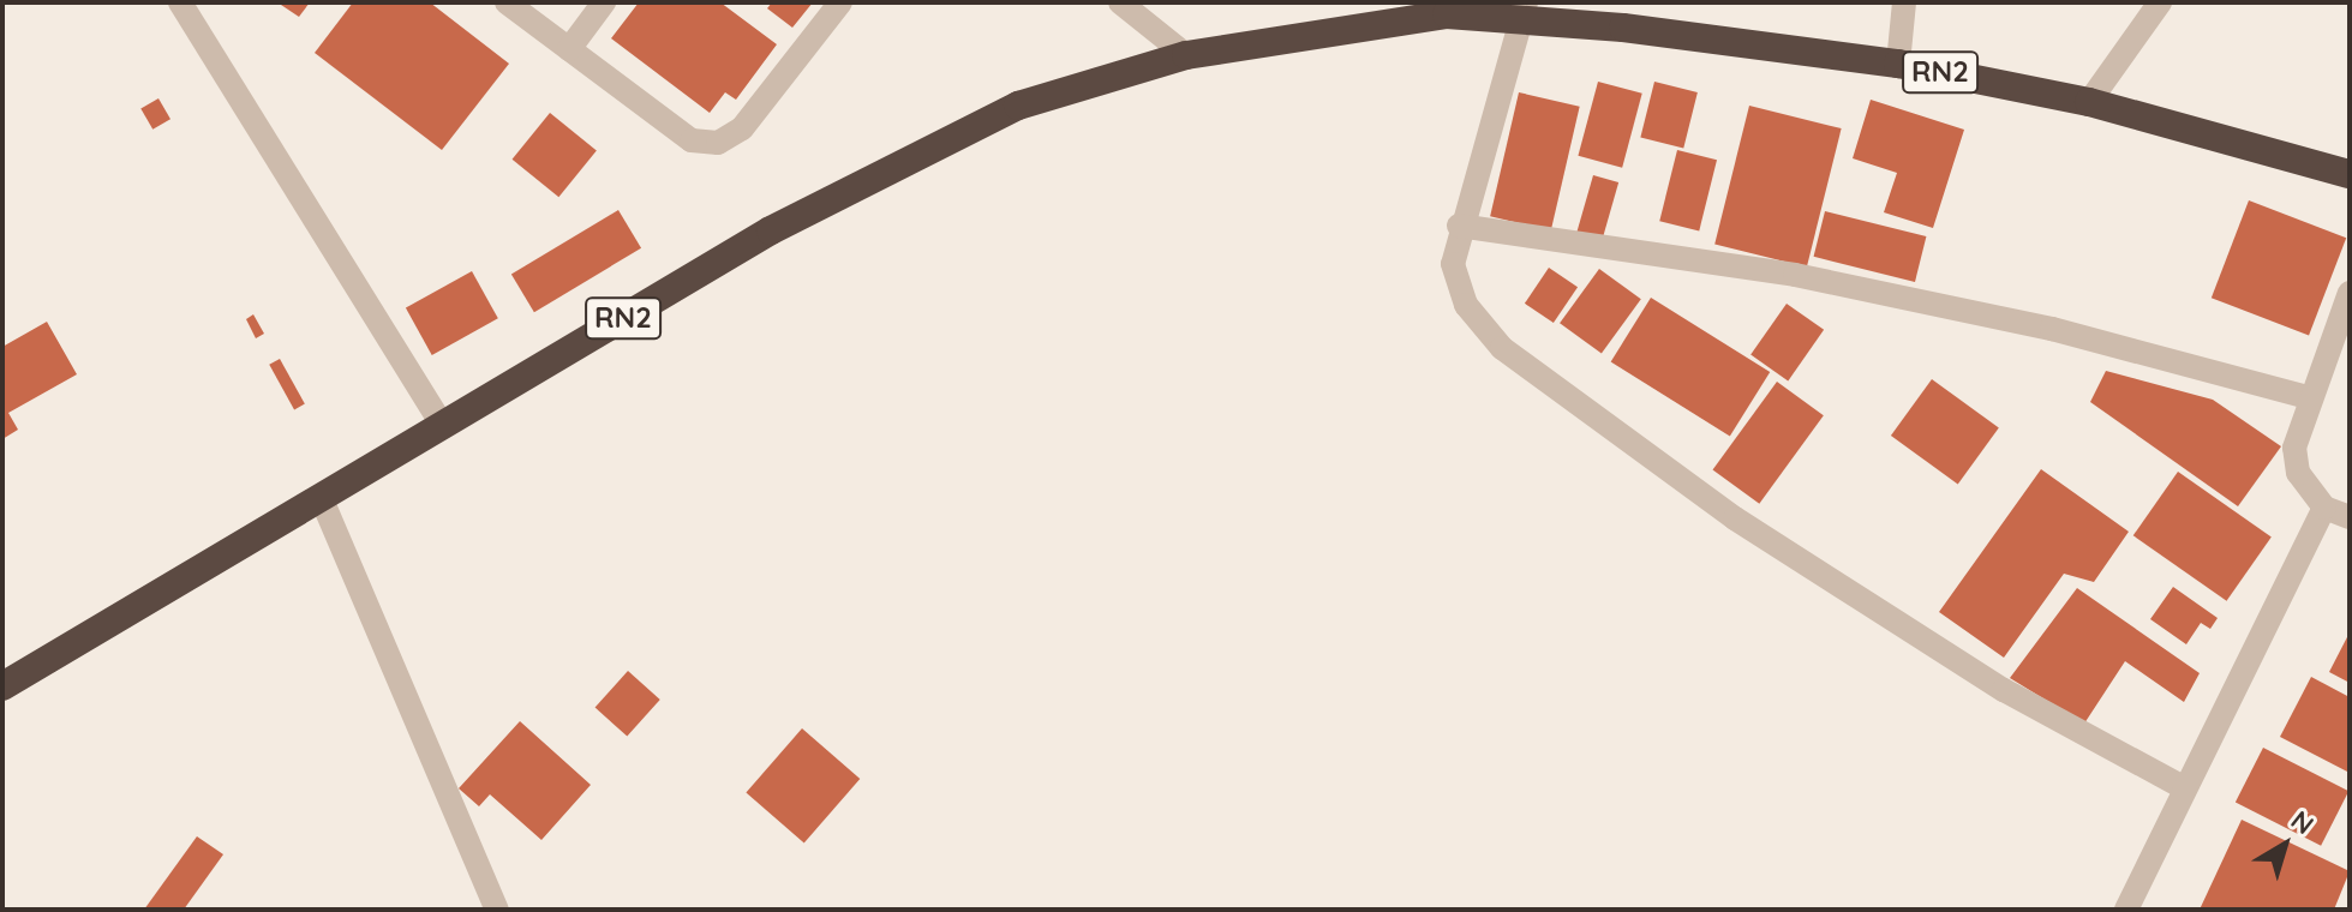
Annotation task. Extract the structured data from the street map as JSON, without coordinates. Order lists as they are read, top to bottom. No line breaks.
{"streets":{"highway":["RN2"]},"north":"top right"}
